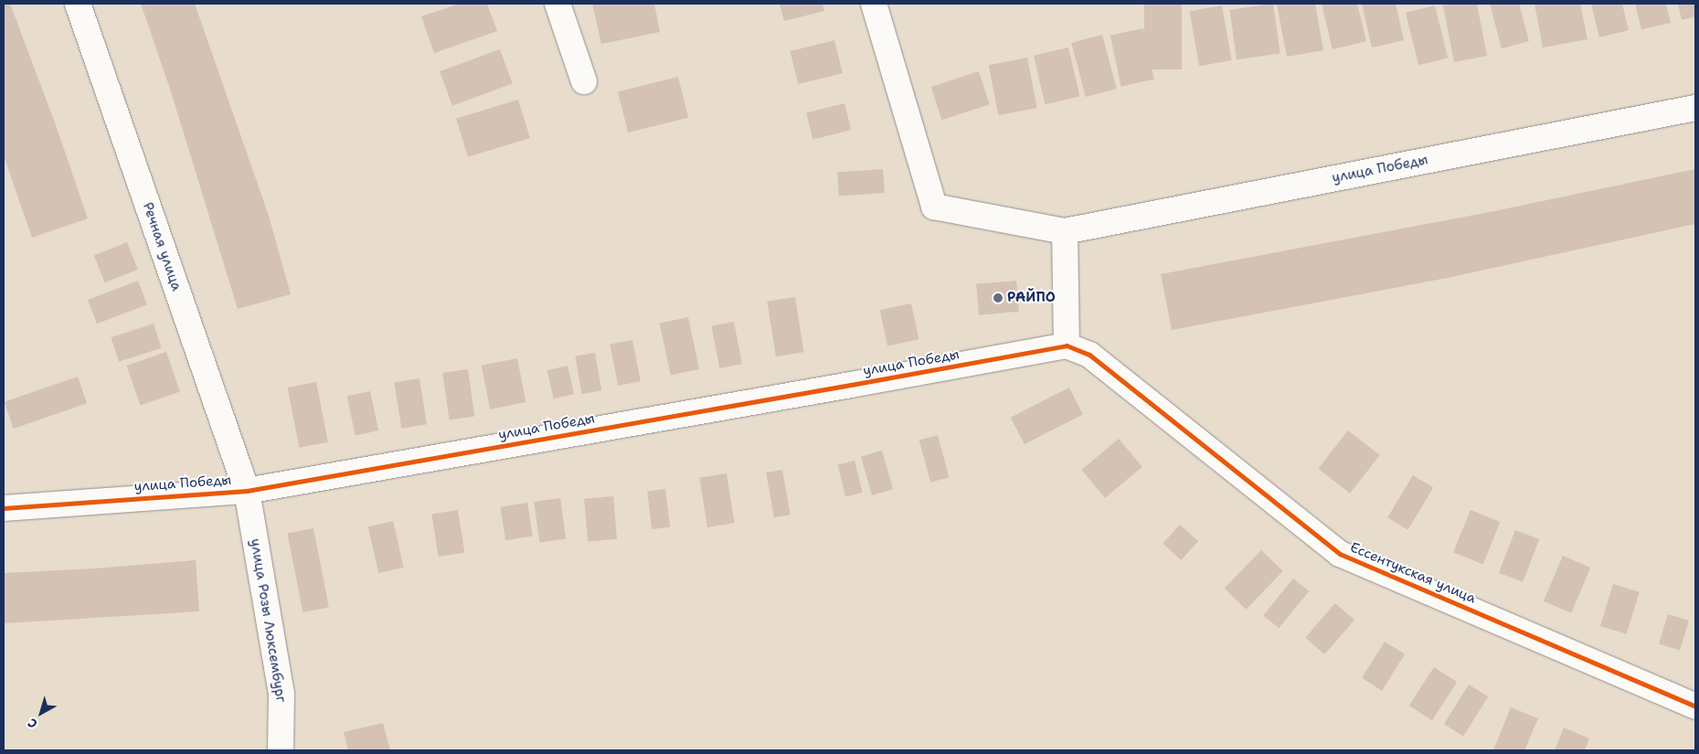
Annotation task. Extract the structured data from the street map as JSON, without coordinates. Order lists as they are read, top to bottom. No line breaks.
{"streets":{"street":["улица Победы","Речная улица","Ессентукская улица","улица Розы Люксембург"]},"crossings":[["улица Победы","Речная улица"],["улица Победы","Ессентукская улица"],["улица Победы","улица Розы Люксембург"],["Речная улица","улица Розы Люксембург"]],"places":["РАЙПО"],"north":"bottom left"}
